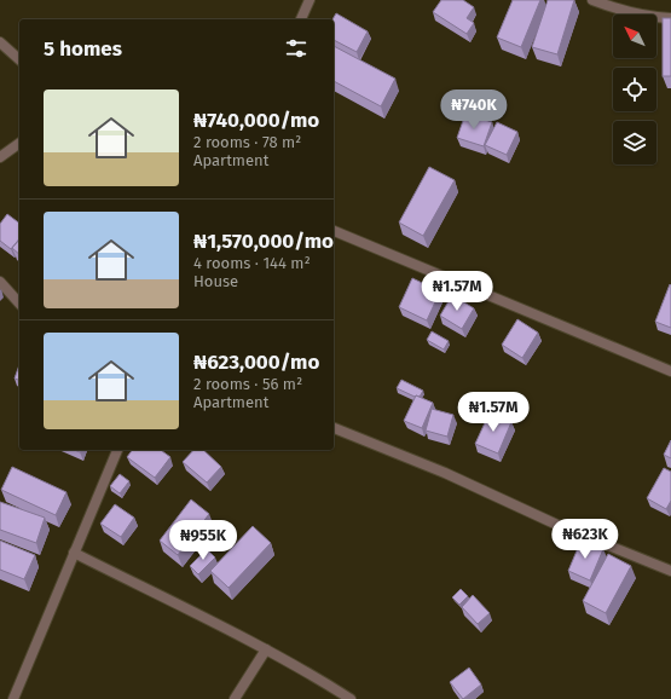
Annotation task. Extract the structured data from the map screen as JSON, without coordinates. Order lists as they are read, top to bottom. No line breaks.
{"north":"top left","page":{"heading":"5 homes","list":[{"name":"₦740,000/mo","note":"2 rooms · 78 m² · Apartment"},{"name":"₦1,570,000/mo","note":"4 rooms · 144 m² · House"},{"name":"₦623,000/mo","note":"2 rooms · 56 m² · Apartment"}],"price":["₦740K","₦1.57M","₦1.57M","₦623K","₦955K"]}}
